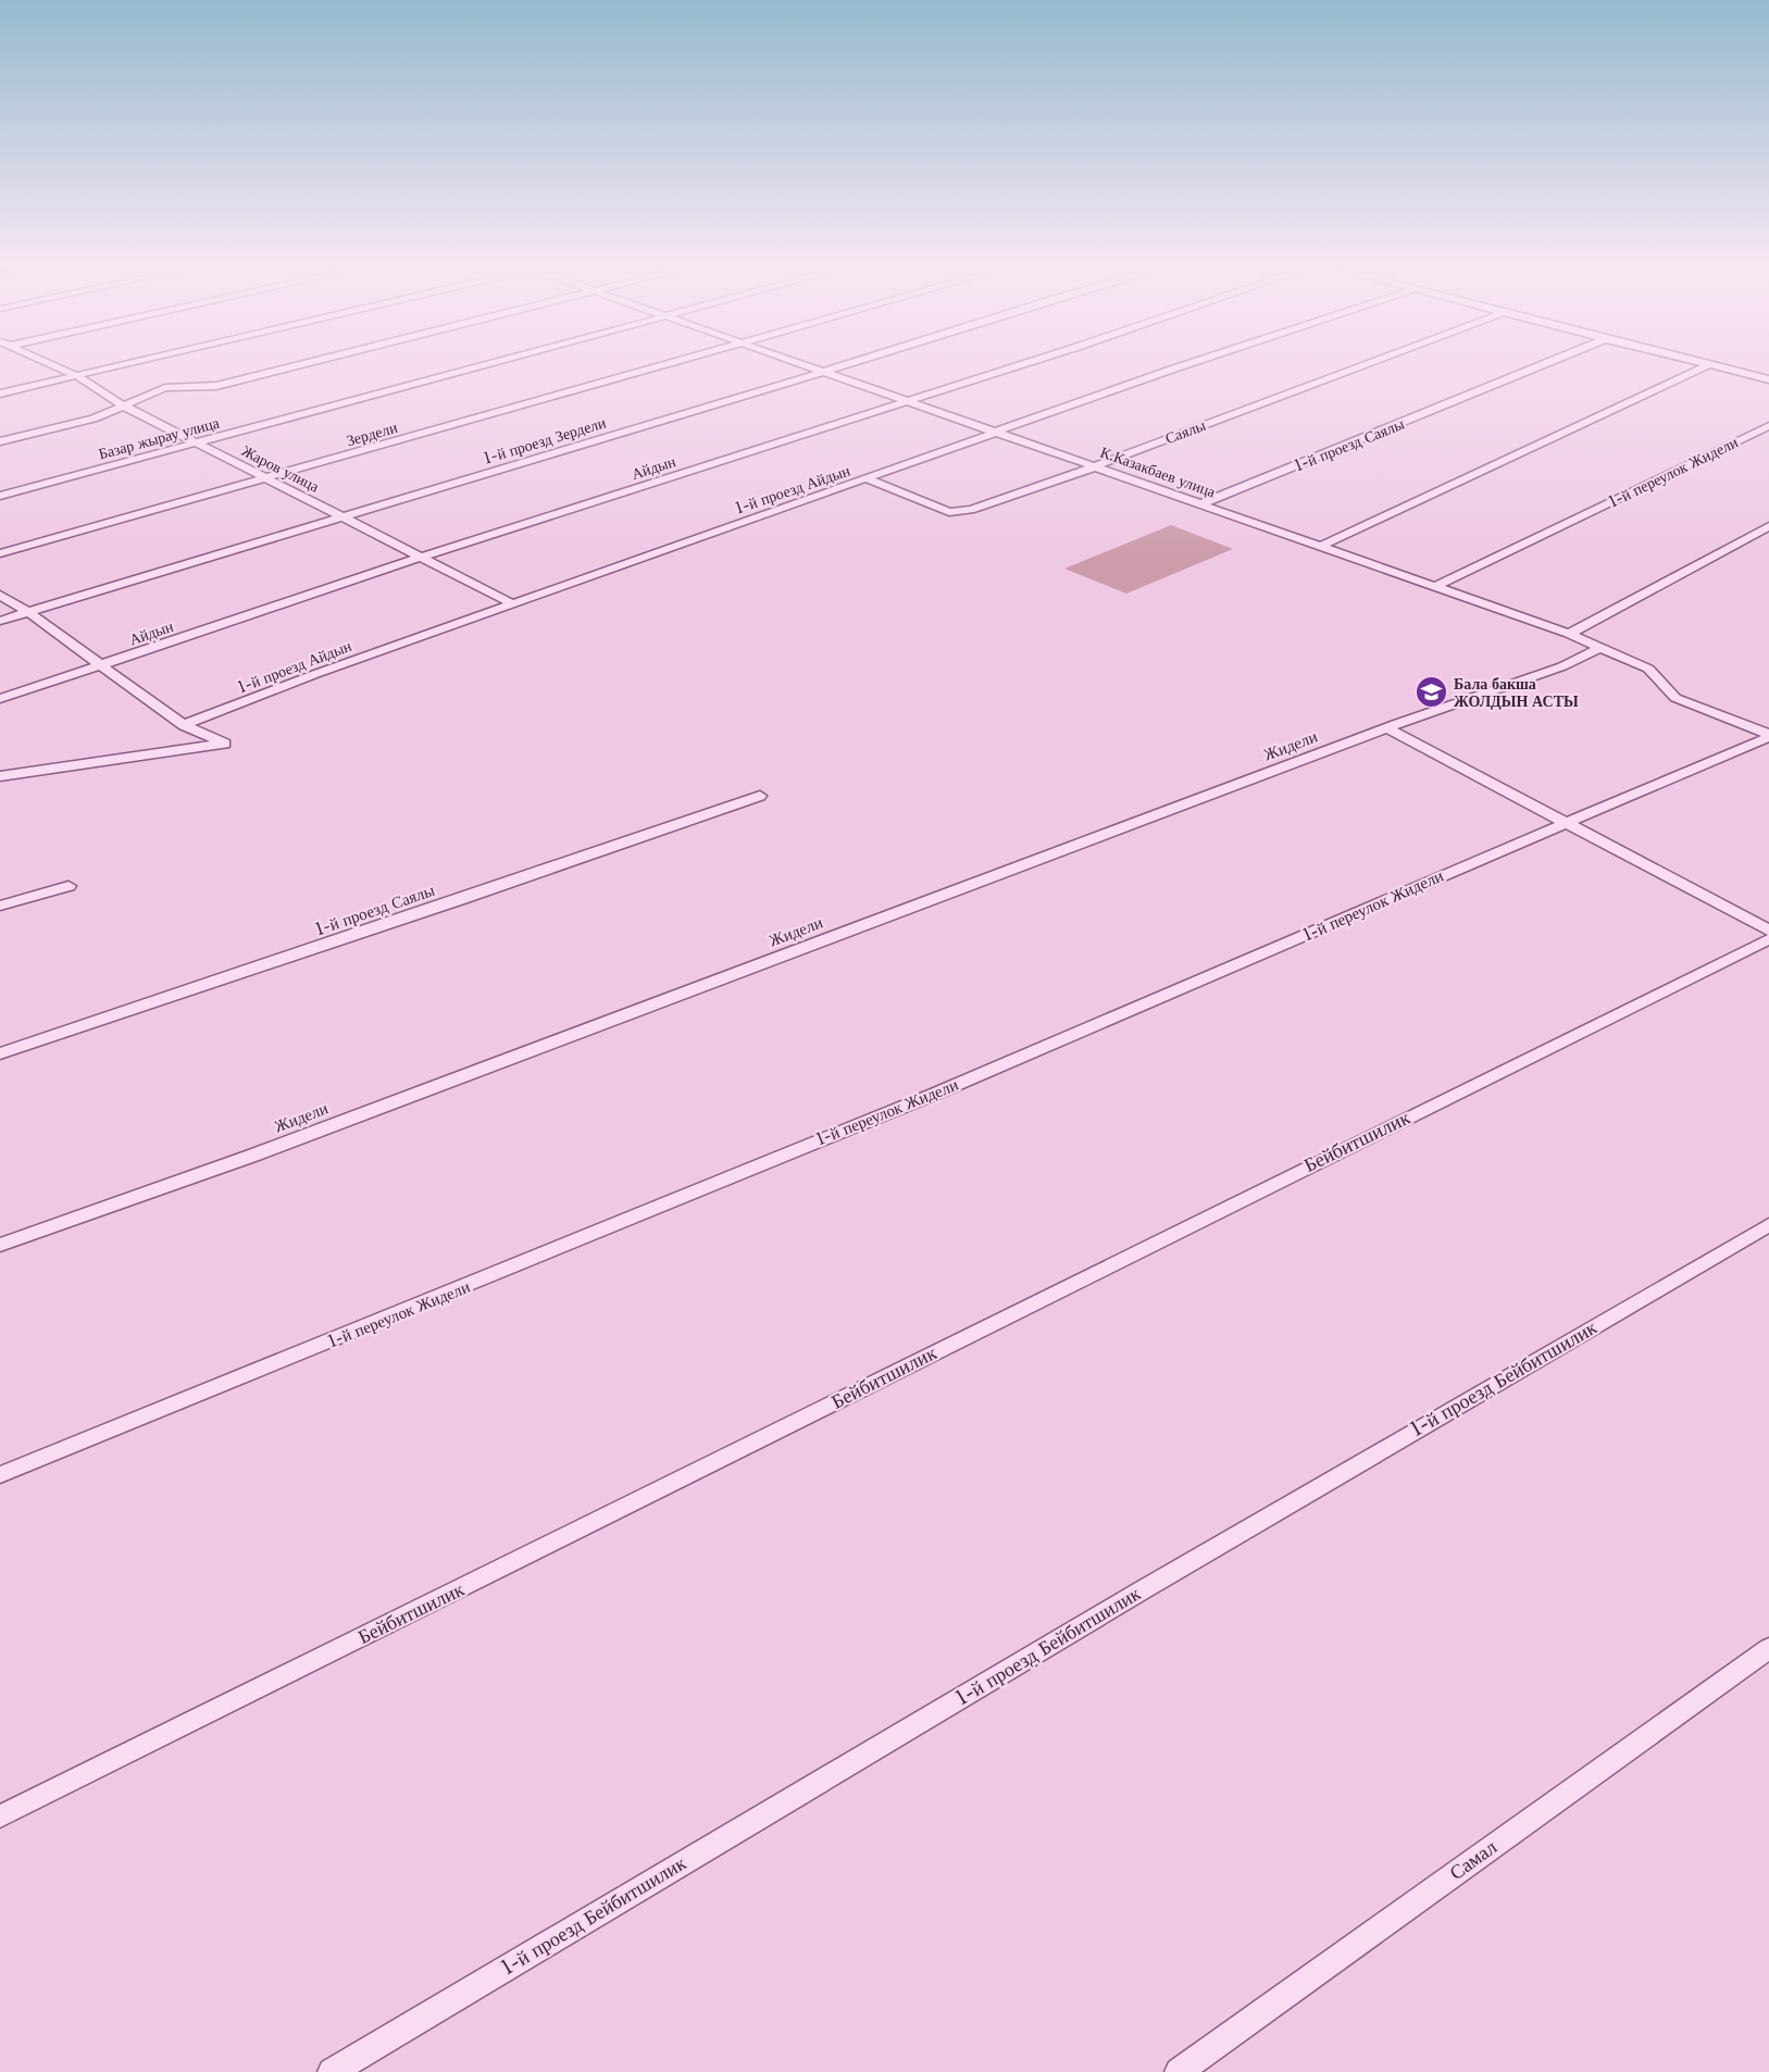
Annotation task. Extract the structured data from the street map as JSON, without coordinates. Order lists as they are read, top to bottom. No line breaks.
{"streets":{"street":["Саялы","Зердели","Базар жырау улица","1-й проезд Зердели","1-й проезд Саялы","Айдын","Жаров улица","К.Казакбаев улица","1-й переулок Жидели","1-й проезд Айдын","Жидели","Бейбитшилик","1-й проезд Бейбитшилик","Самал"]},"crossings":[["Саялы","К.Казакбаев улица"],["Саялы","1-й проезд Айдын"],["Зердели","Жаров улица"],["Базар жырау улица","Жаров улица"],["1-й проезд Зердели","Жаров улица"],["1-й проезд Зердели","К.Казакбаев улица"],["1-й проезд Саялы","К.Казакбаев улица"],["Айдын","Жаров улица"],["Айдын","К.Казакбаев улица"],["Жаров улица","1-й проезд Айдын"],["К.Казакбаев улица","1-й переулок Жидели"],["К.Казакбаев улица","1-й проезд Айдын"],["К.Казакбаев улица","Жидели"]],"places":{"school or university":["Бала бакша ЖОЛДЫН АСТЫ"]}}
